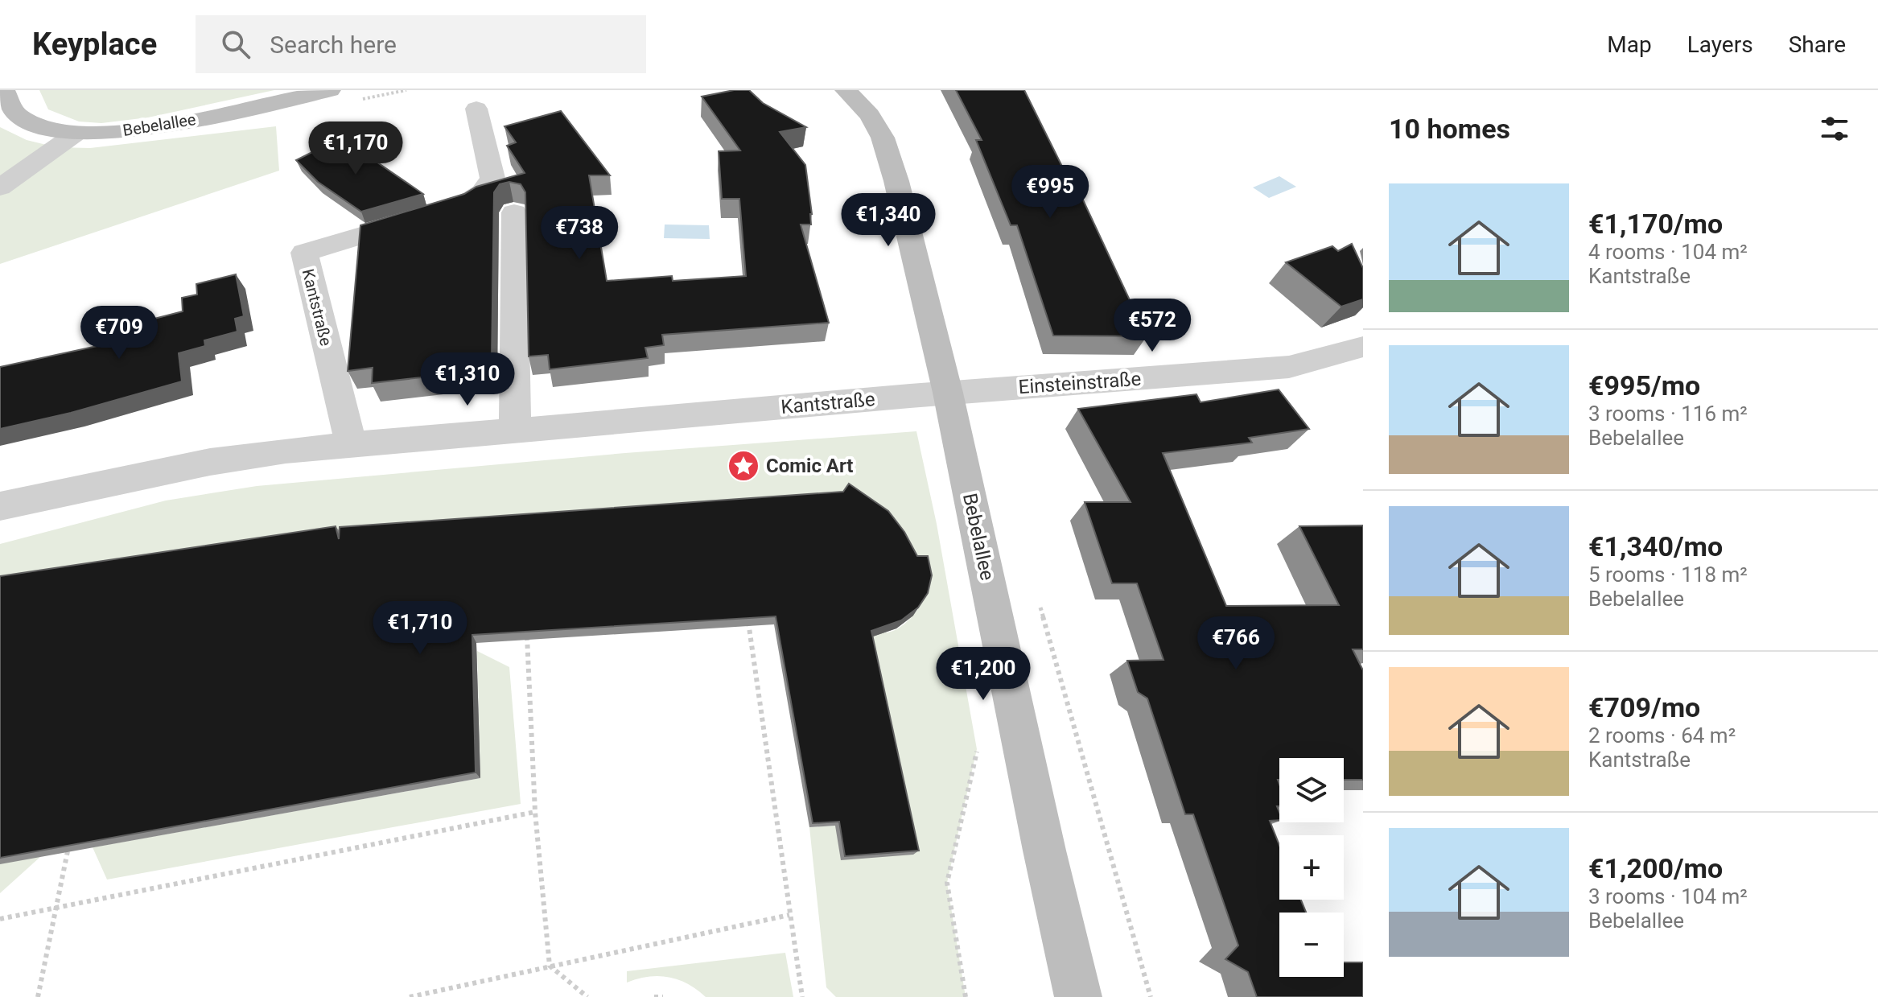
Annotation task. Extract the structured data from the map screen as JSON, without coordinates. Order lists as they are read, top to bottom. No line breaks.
{"streets":{"main road":["Bebelallee"],"street":["Kantstraße","Einsteinstraße"]},"crossings":[["Bebelallee","Kantstraße"],["Bebelallee","Einsteinstraße"],["Kantstraße","Einsteinstraße"]],"places":{"place":["Comic Art"]},"page":{"header":"Keyplace","search":"Search here","nav":["Map","Layers","Share"],"heading":"10 homes","price":["€1,170","€995","€1,340","€738","€572","€709","€1,310","€1,710","€766","€1,200"],"list":[{"name":"€1,170/mo","note":"4 rooms · 104 m² · Kantstraße"},{"name":"€995/mo","note":"3 rooms · 116 m² · Bebelallee"},{"name":"€1,340/mo","note":"5 rooms · 118 m² · Bebelallee"},{"name":"€709/mo","note":"2 rooms · 64 m² · Kantstraße"},{"name":"€1,200/mo","note":"3 rooms · 104 m² · Bebelallee"}],"map_buttons":["+","−"]}}
